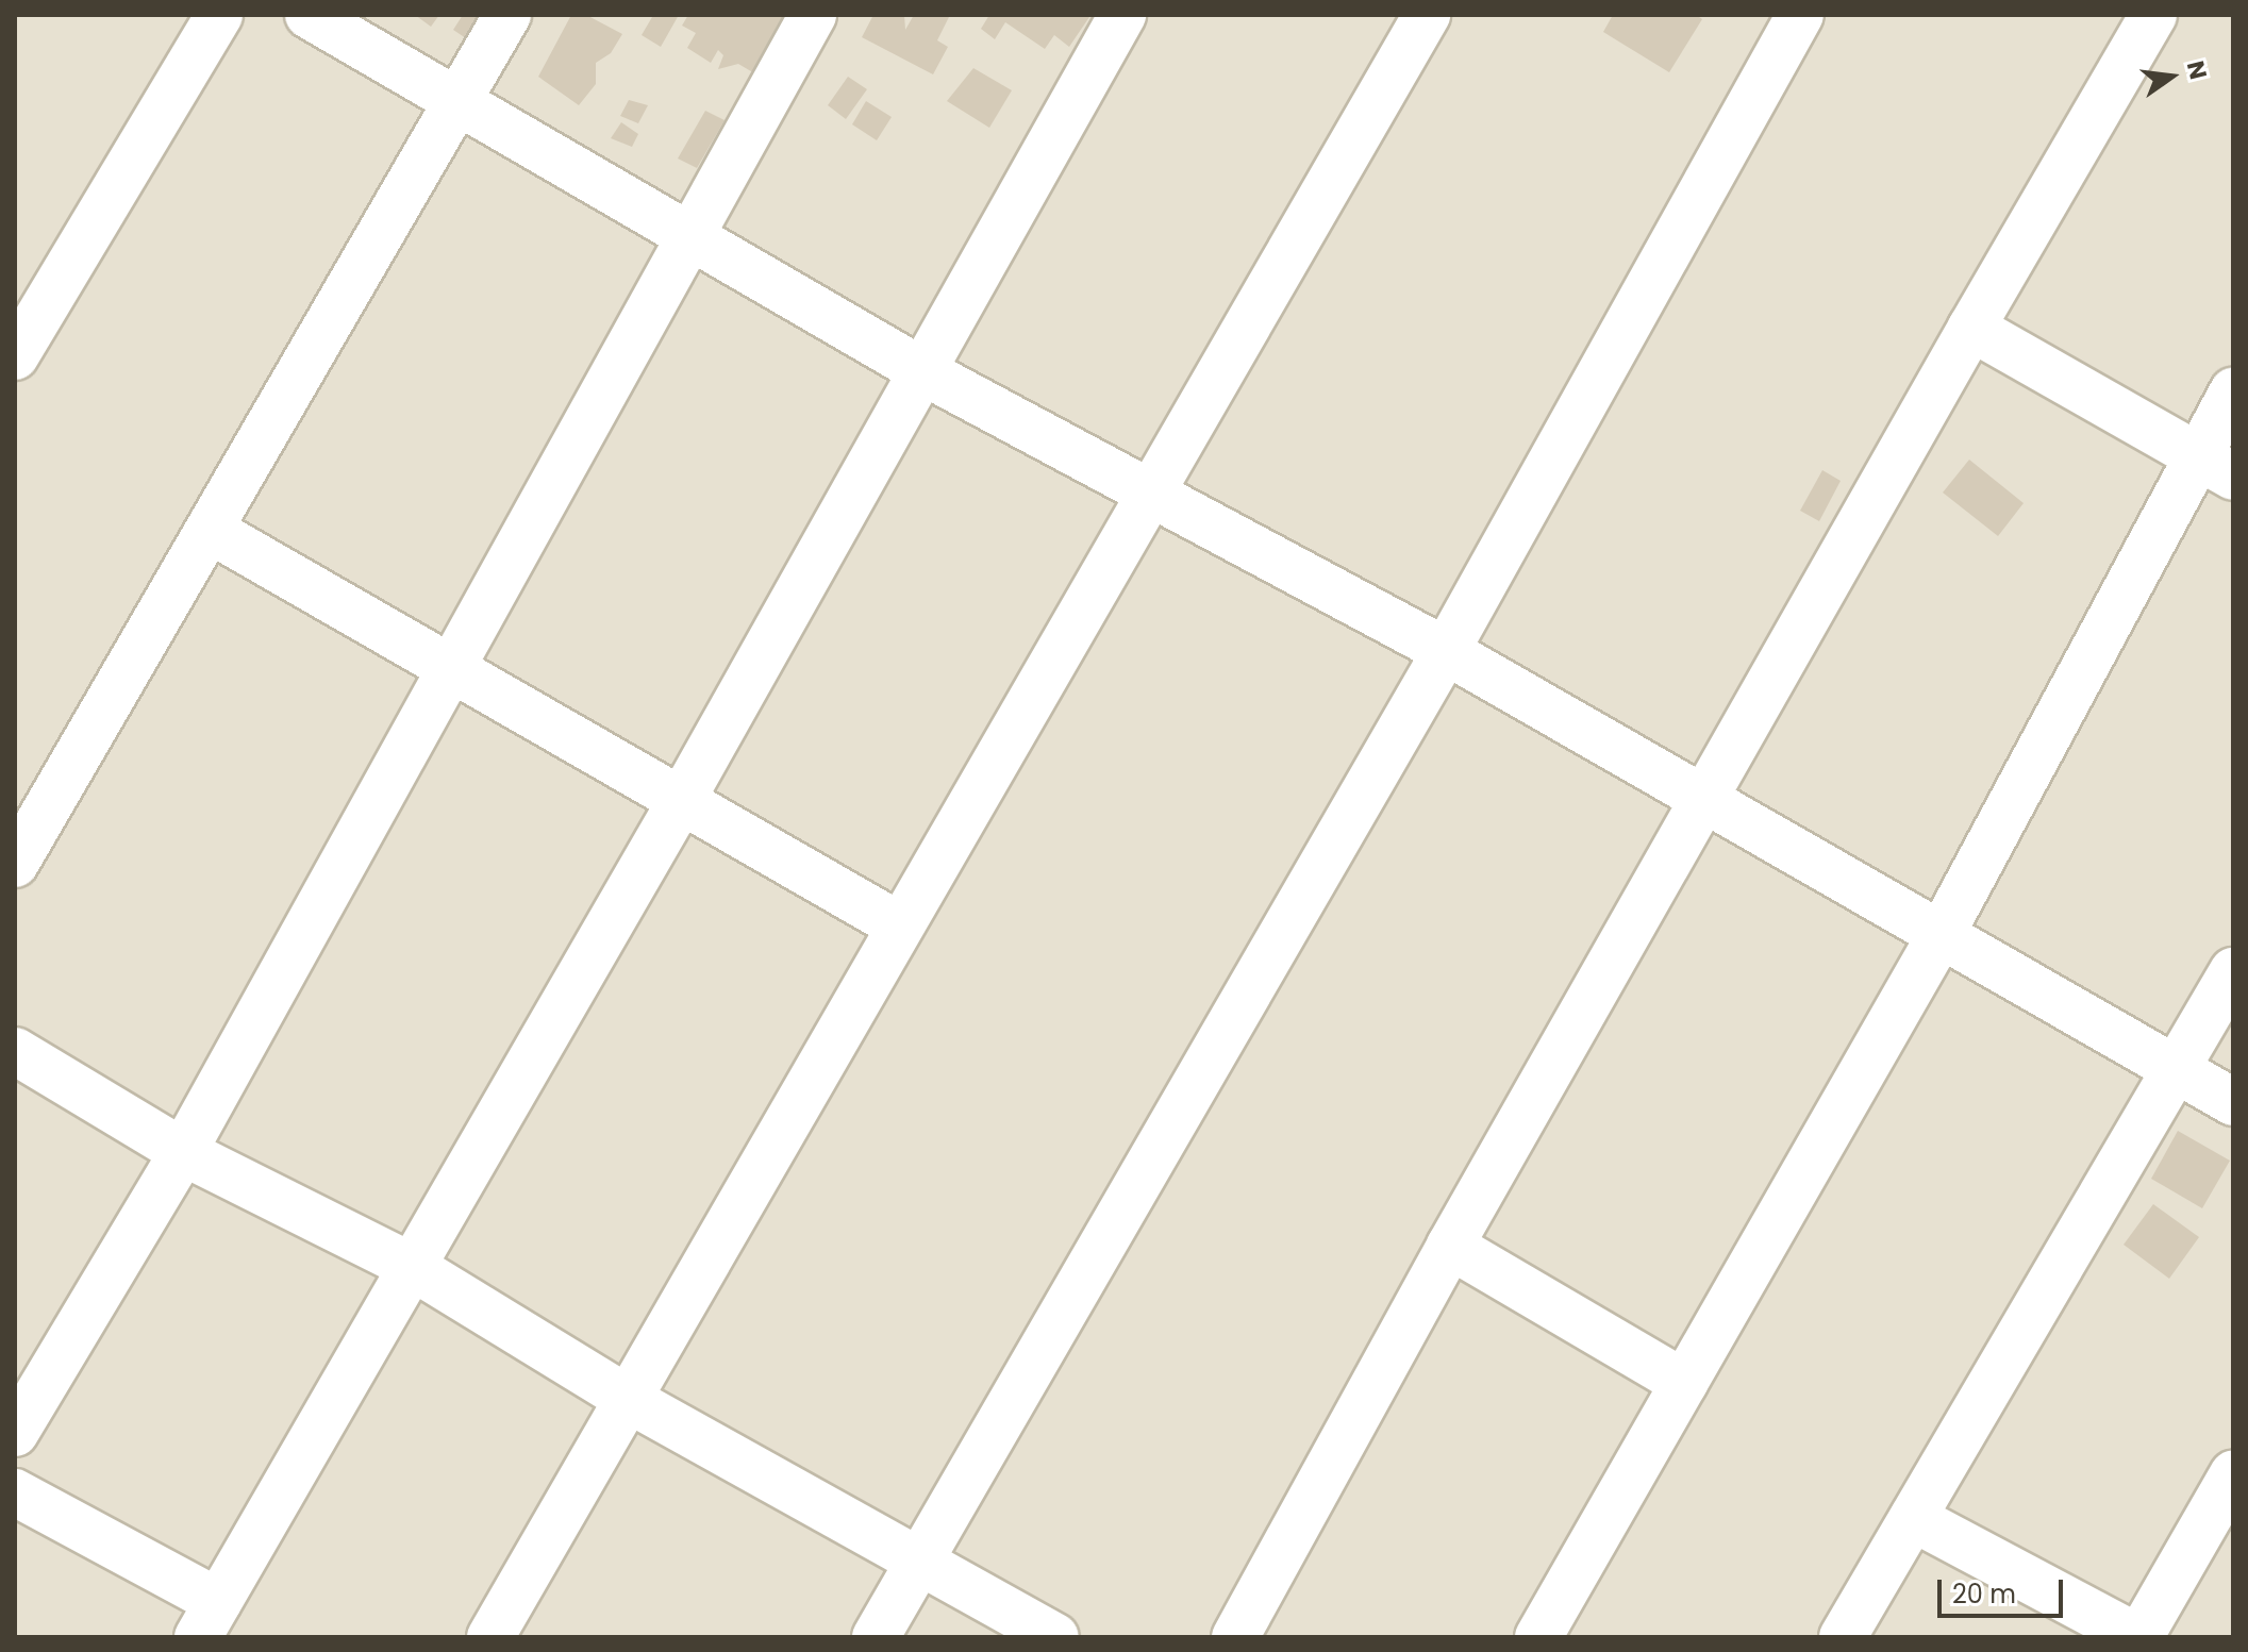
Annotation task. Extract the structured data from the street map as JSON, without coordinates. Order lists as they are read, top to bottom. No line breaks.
{"scale_bar":"20 m","north":"right"}
